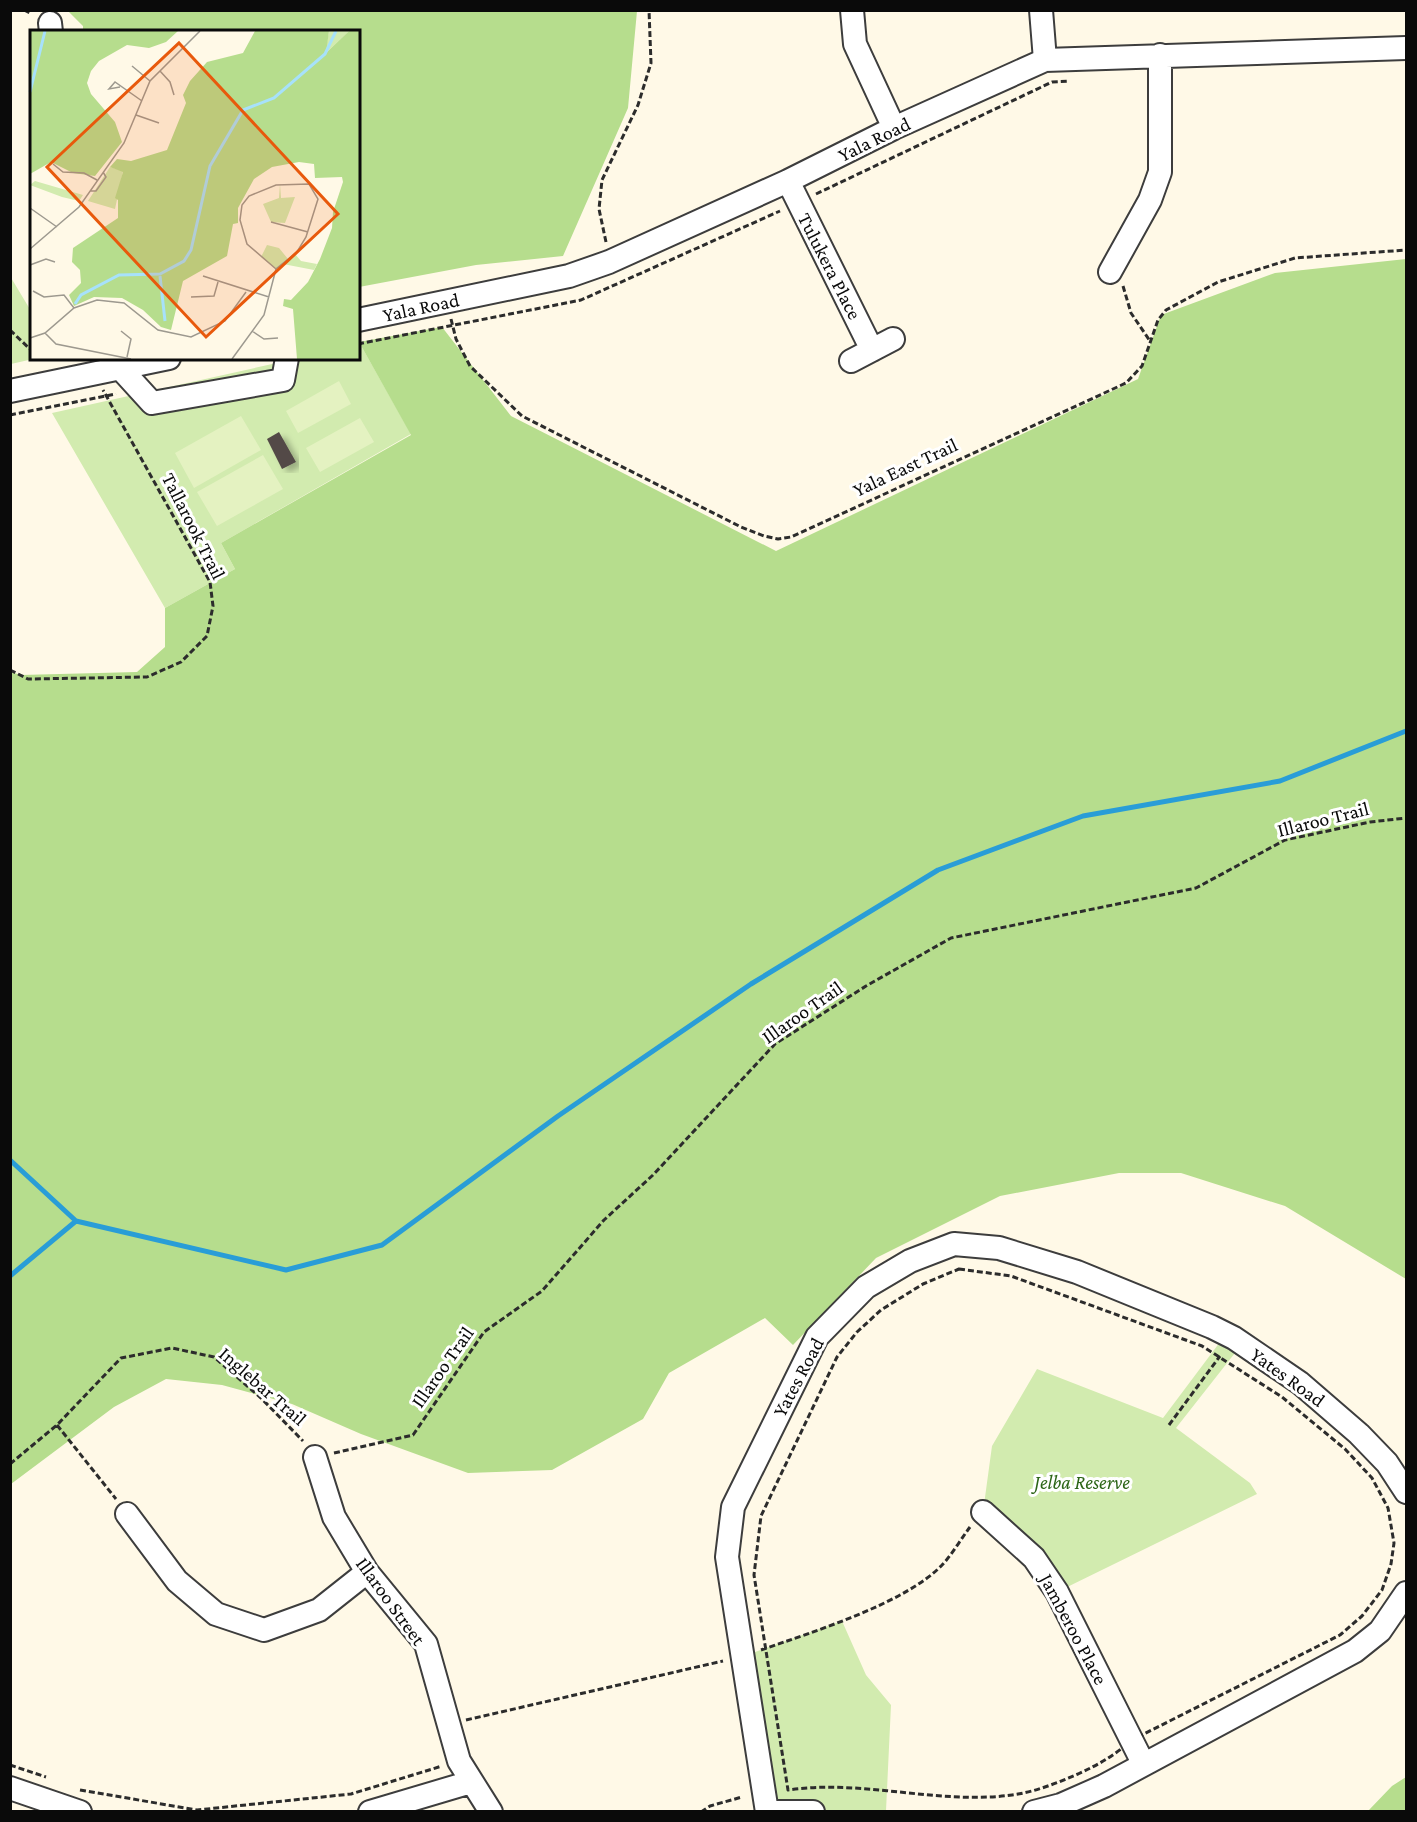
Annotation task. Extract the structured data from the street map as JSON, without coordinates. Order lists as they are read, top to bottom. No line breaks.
{"streets":{"street":["Yala Road","Tulukera Place","Yates Road","Illaroo Street","Jamberoo Place"],"path":["Yala East Trail","Tallarook Trail","Illaroo Trail","Inglebar Trail"]},"crossings":[["Yala Road","Tulukera Place"],["Yala Road","Yala East Trail"],["Illaroo Trail","Inglebar Trail"],["Illaroo Trail","Illaroo Street"],["Inglebar Trail","Illaroo Street"]],"parks":["Jelba Reserve"]}
